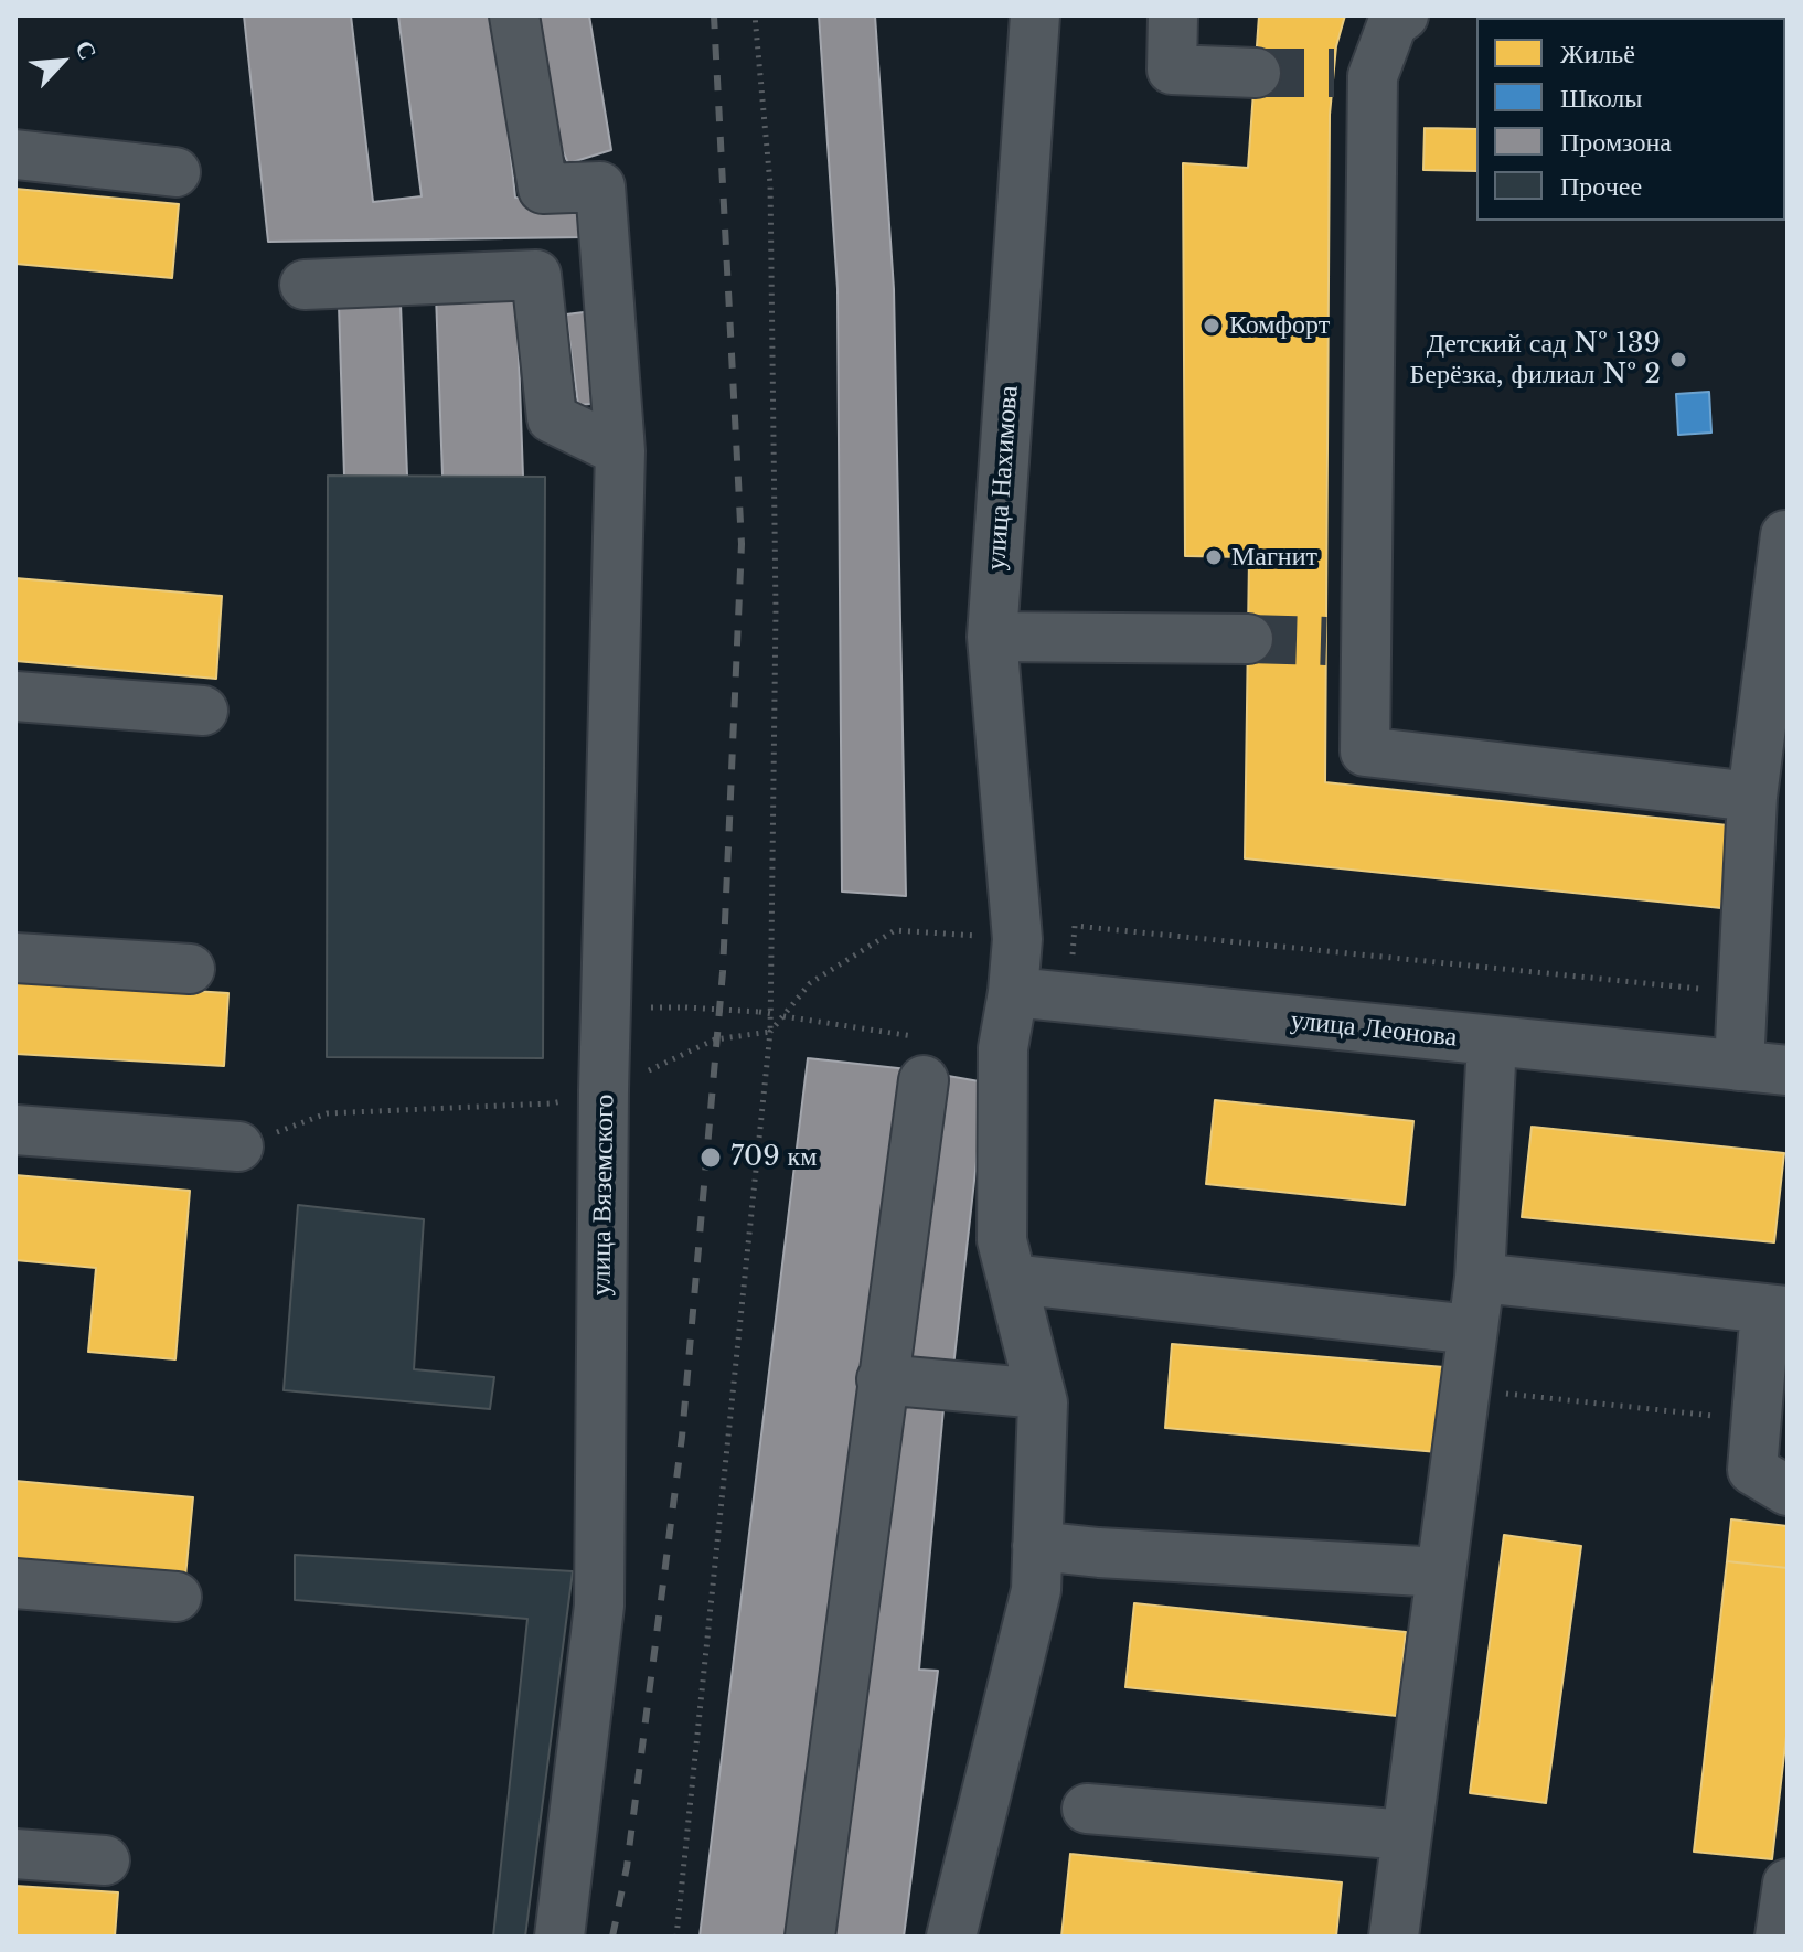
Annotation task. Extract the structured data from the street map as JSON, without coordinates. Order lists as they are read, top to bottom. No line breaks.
{"streets":{"street":["улица Нахимова","улица Леонова","улица Вяземского"]},"places":["Комфорт","Детский сад № 139 Берёзка, филиал № 2","Магнит","709 км"],"legend":["Жильё","Школы","Промзона","Прочее"],"north":"top right"}
